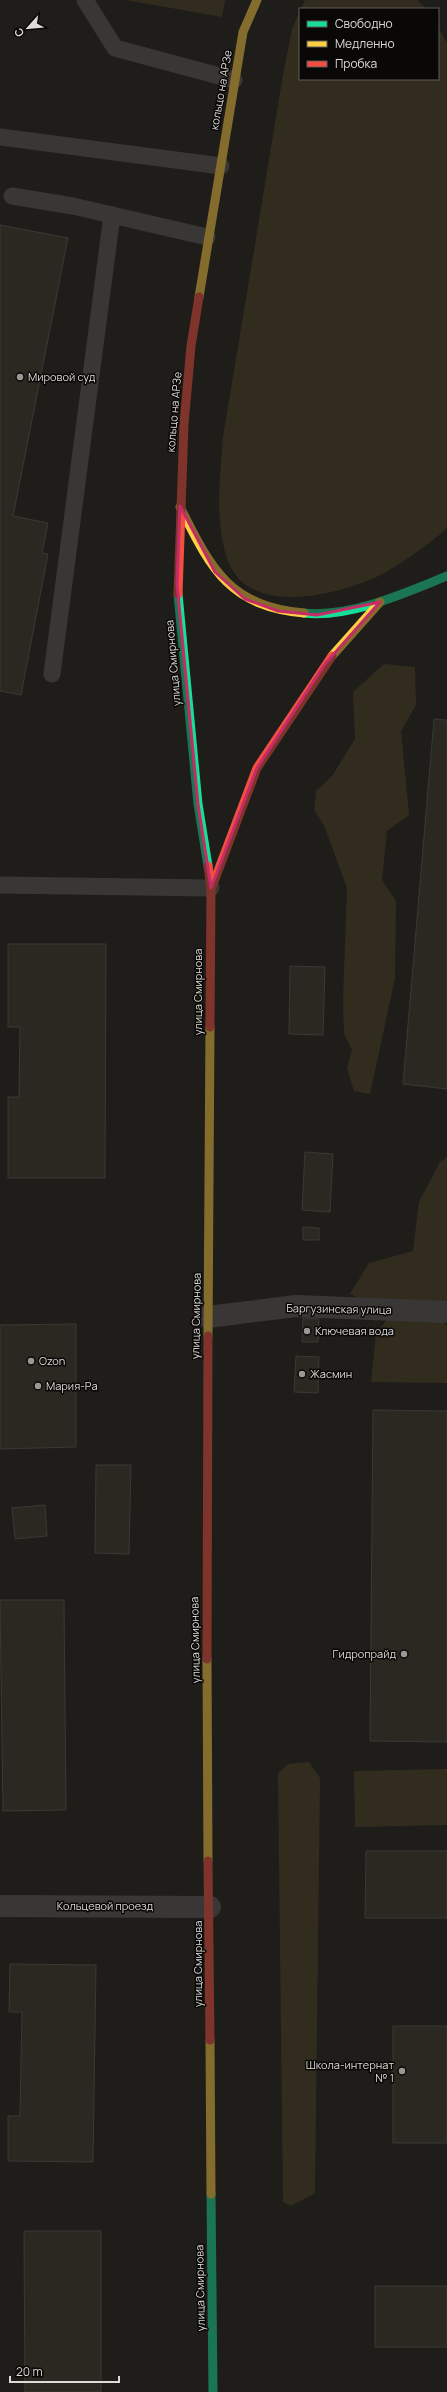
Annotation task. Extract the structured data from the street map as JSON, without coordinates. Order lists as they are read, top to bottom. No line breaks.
{"streets":{"main road":["кольцо на АРЗе","улица Смирнова"],"street":["Баргузинская улица","Кольцевой проезд"]},"crossings":[["кольцо на АРЗе","улица Смирнова"],["улица Смирнова","Баргузинская улица"],["улица Смирнова","Кольцевой проезд"]],"places":["Мировой суд","Ключевая вода","Ozon","Жасмин","Мария-Ра","Гидропрайд","Школа-интернат № 1"],"legend":["Свободно","Медленно","Пробка"],"scale_bar":"20 m","north":"bottom left"}
